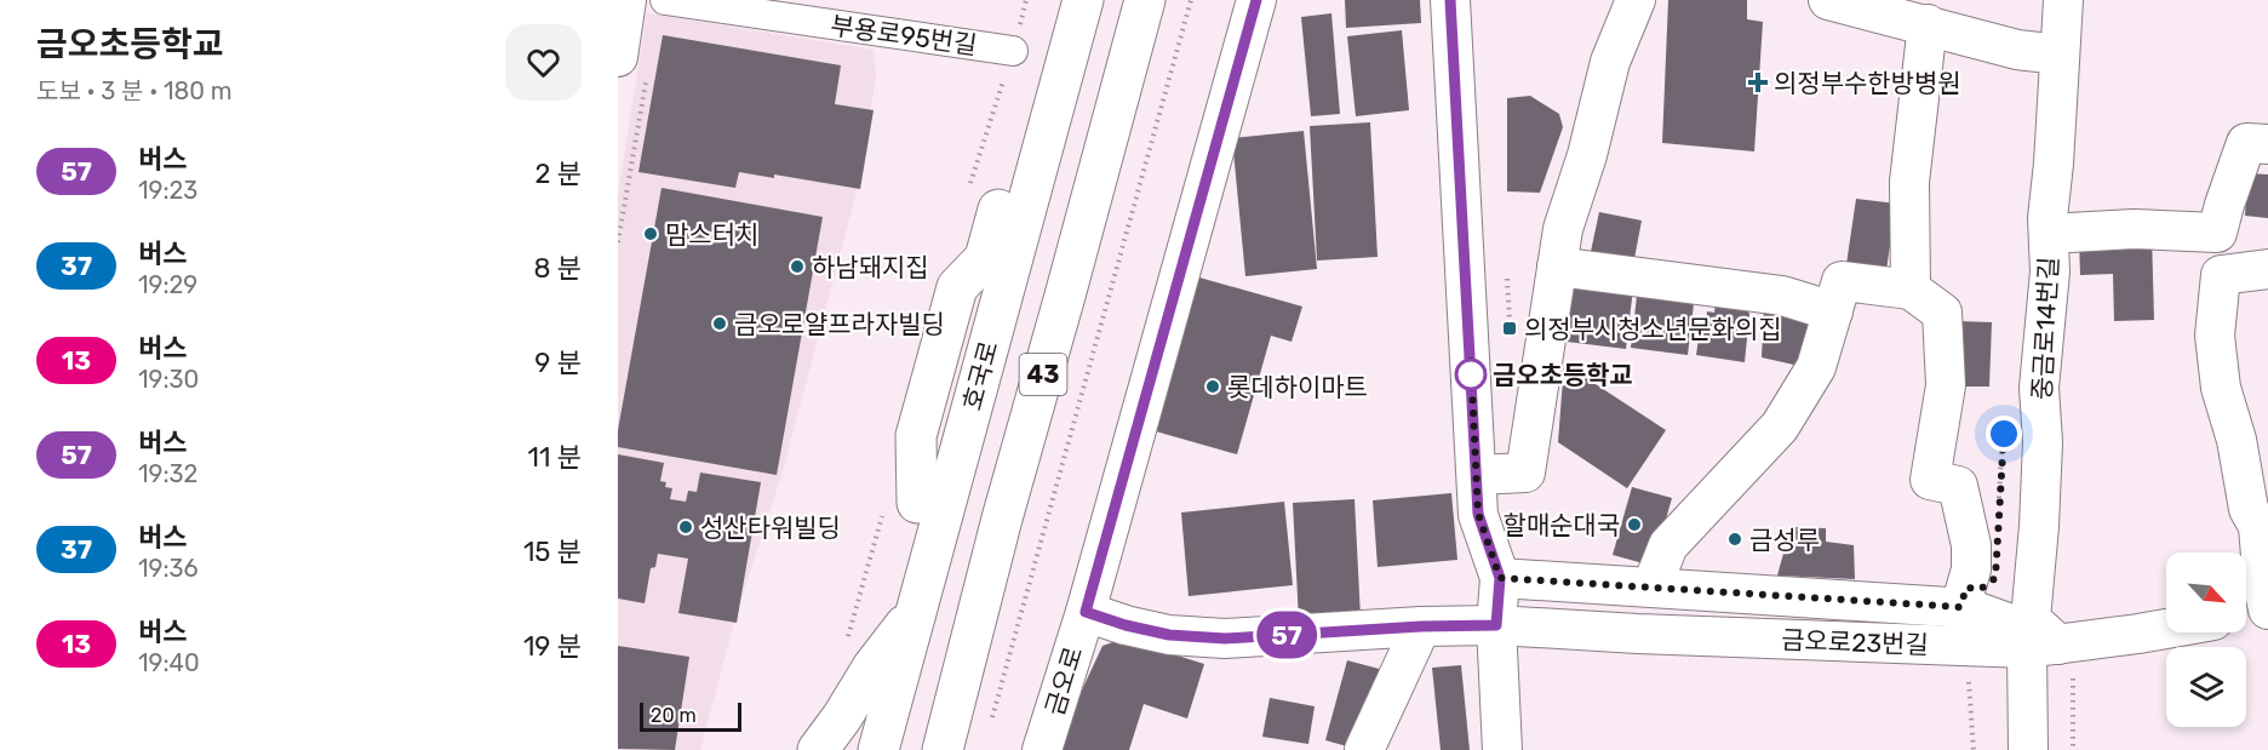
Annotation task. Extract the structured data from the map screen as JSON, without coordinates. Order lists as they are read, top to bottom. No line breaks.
{"streets":{"main road":["43","호국로"],"street":["부용로95번길","중금로14번길","금오로23번길","금오로"]},"crossings":[["중금로14번길","금오로23번길"],["금오로23번길","금오로"]],"places":{"health":["의정부수한방병원"],"other":["맘스터치","하남돼지집","금오로얄프라자빌딩","금오초등학교","롯데하이마트","할매순대국","성산타워빌딩","금성루"],"transit":["의정부시청소년문화의집"]},"lines":["bus line 57"],"scale_bar":"20 m","north":"bottom right","page":{"heading":["금오초등학교","도보 · 3 분 · 180 m"],"on_map":"57","list":[{"mark":"57","name":"버스","note":"19:23","value":"2 분"},{"mark":"37","name":"버스","note":"19:29","value":"8 분"},{"mark":"13","name":"버스","note":"19:30","value":"9 분"},{"mark":"57","name":"버스","note":"19:32","value":"11 분"},{"mark":"37","name":"버스","note":"19:36","value":"15 분"},{"mark":"13","name":"버스","note":"19:40","value":"19 분"}],"scale":"20 m"}}
